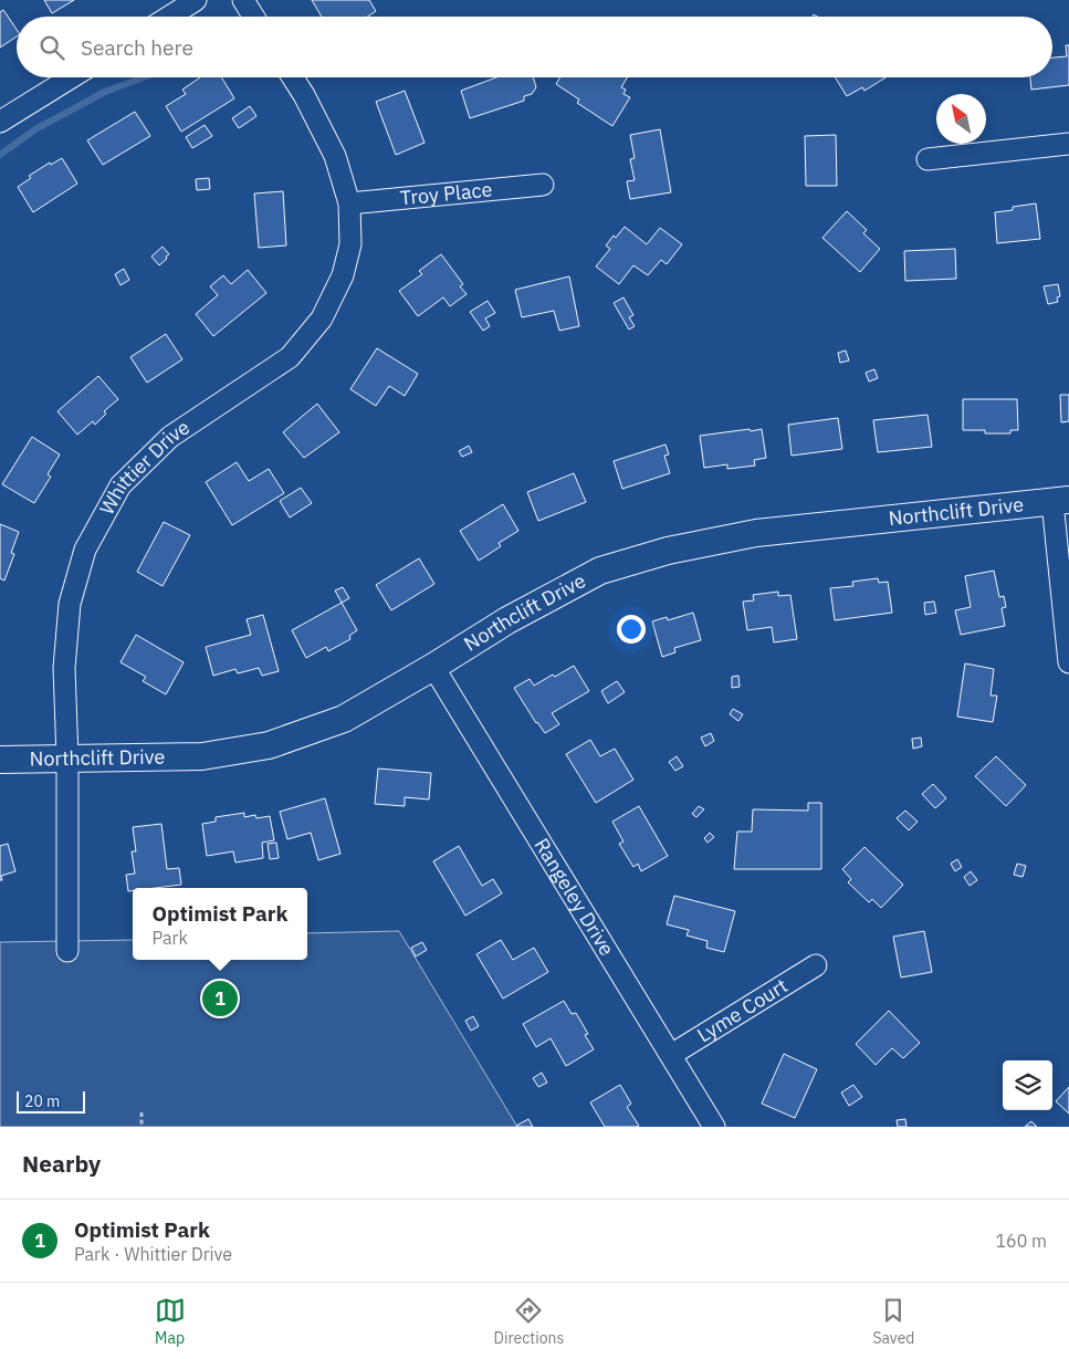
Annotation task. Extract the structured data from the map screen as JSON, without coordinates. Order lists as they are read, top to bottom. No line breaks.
{"streets":{"street":["Troy Place","Whittier Drive","Northclift Drive","Rangeley Drive","Lyme Court"]},"crossings":[["Troy Place","Whittier Drive"],["Whittier Drive","Northclift Drive"],["Northclift Drive","Rangeley Drive"],["Rangeley Drive","Lyme Court"]],"scale_bar":"20 m","north":"top left","page":{"search":"Search here","popup":["Optimist Park","Park"],"pins":"1","scale":"20 m","heading":"Nearby","list":[{"mark":"1","name":"Optimist Park","note":"Park · Whittier Drive","value":"160 m"}],"nav":["Map","Directions","Saved"]}}
